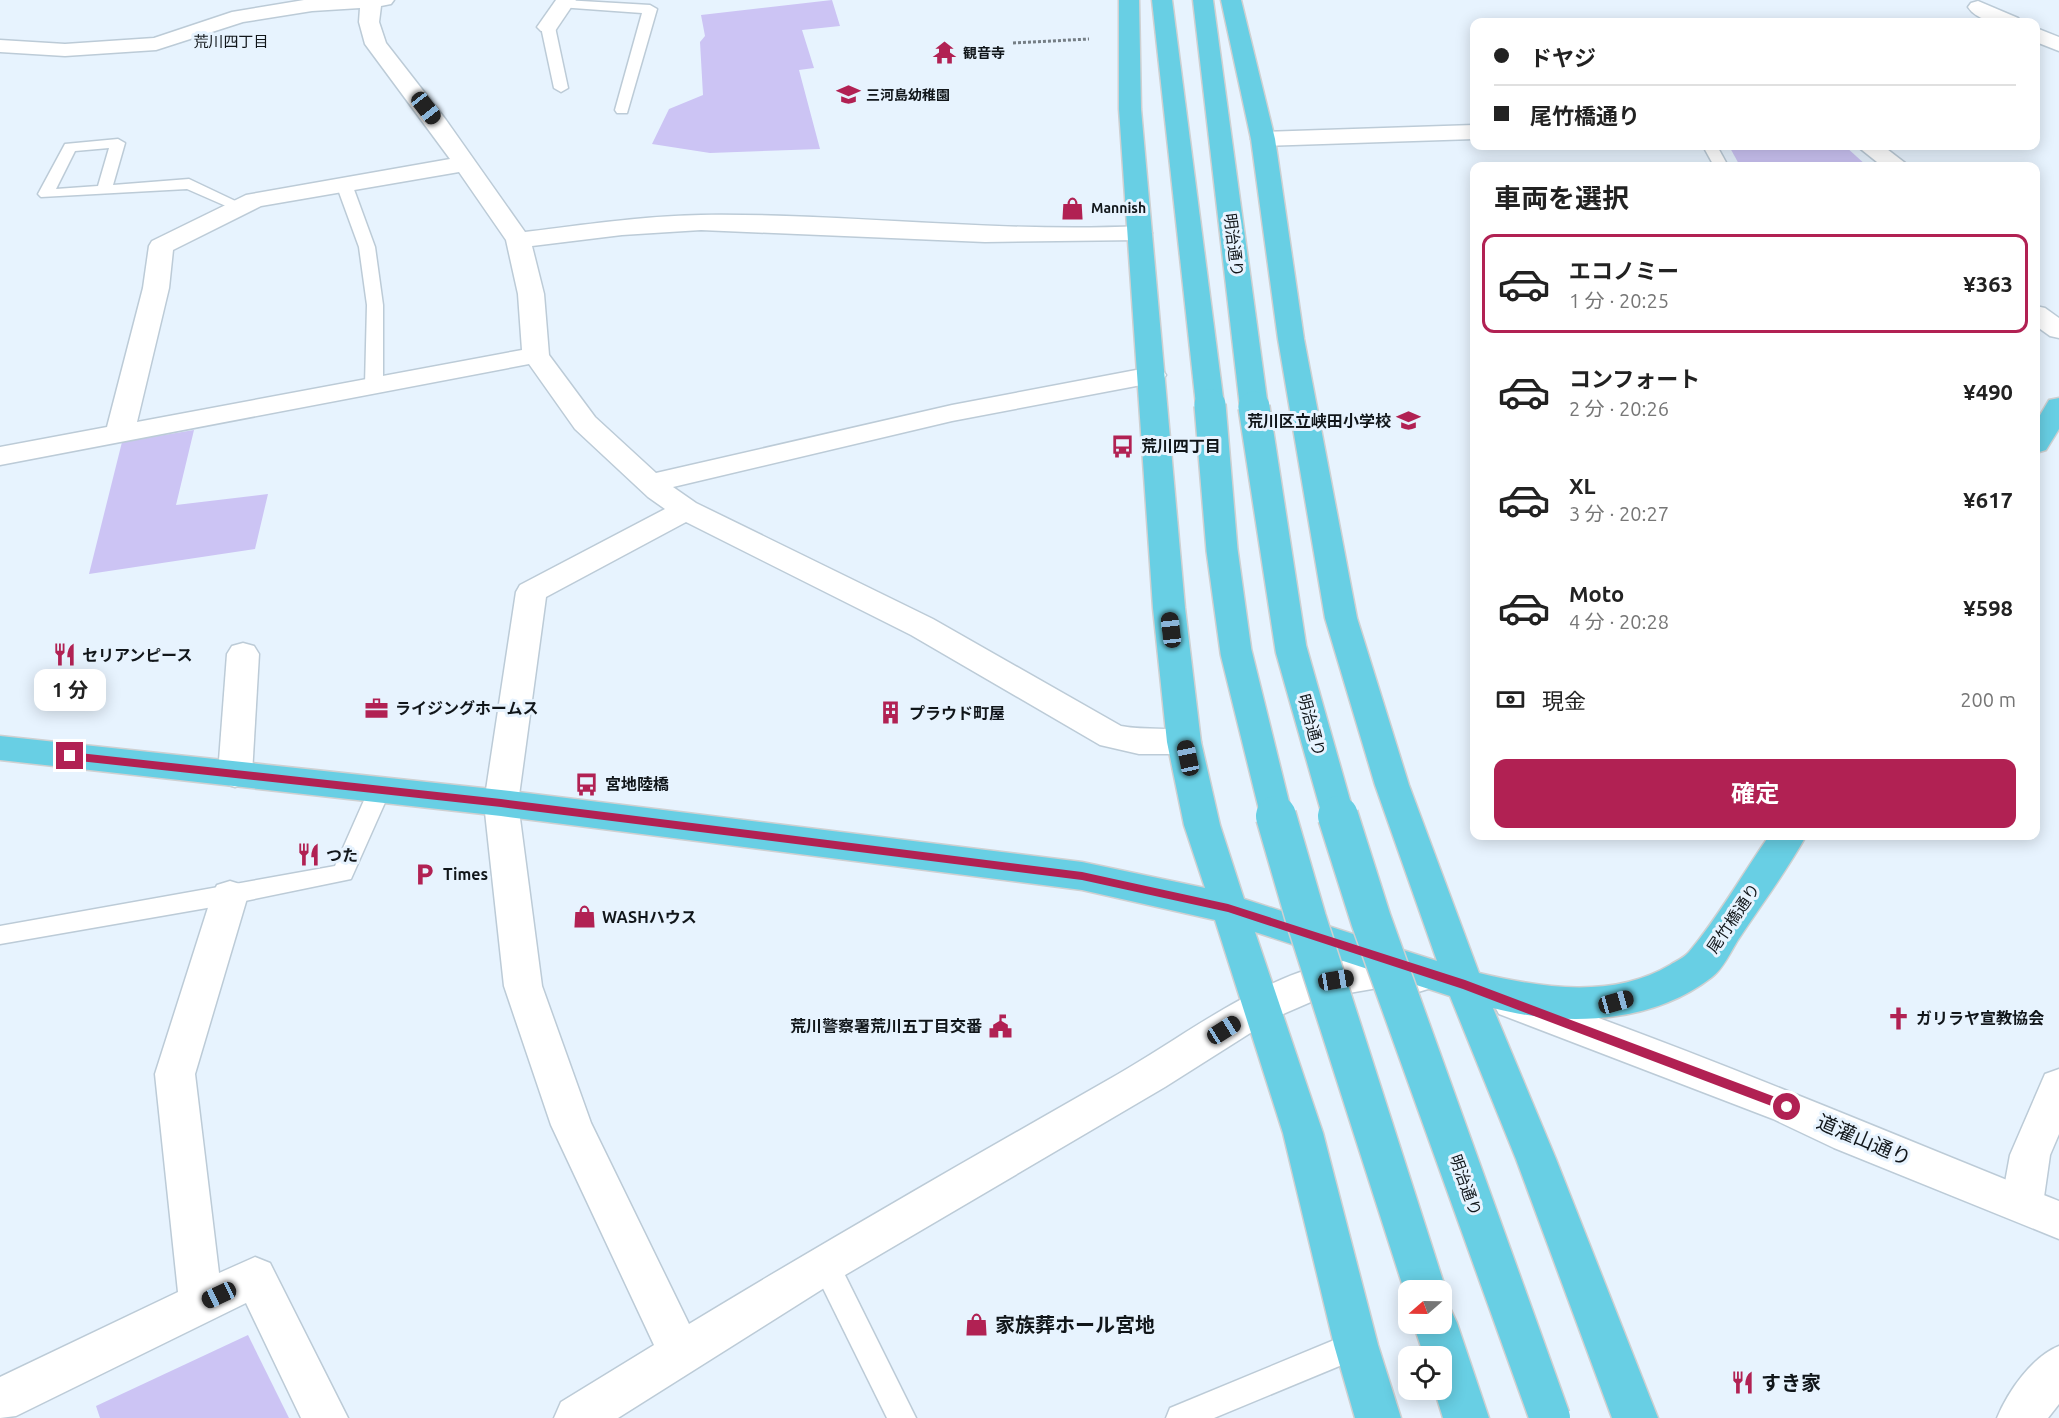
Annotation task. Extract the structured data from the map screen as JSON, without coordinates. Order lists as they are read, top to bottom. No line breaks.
{"streets":{"main road":["明治通り","尾竹橋通り"],"street":["道灌山通り"]},"crossings":[["尾竹橋通り","道灌山通り"]],"districts":["荒川四丁目"],"places":{"temple":["観音寺"],"school or university":["三河島幼稚園","荒川区立峡田小学校"],"shop":["Mannish","WASHハウス","家族葬ホール宮地"],"bus stop":["荒川四丁目","宮地陸橋"],"restaurant":["セリアンピース","つた","すき家"],"office":["ライジングホームス"],"building":["プラウド町屋"],"parking":["Times"],"church":["ガリラヤ宣教協会"],"public building":["荒川警察署荒川五丁目交番"]},"north":"left","page":{"banner":["ドヤジ","尾竹橋通り"],"heading":"車両を選択","list":[{"name":"エコノミー","note":"1 分 · 20:25","value":"¥363"},{"name":"コンフォート","note":"2 分 · 20:26","value":"¥490"},{"name":"XL","note":"3 分 · 20:27","value":"¥617"},{"name":"Moto","note":"4 分 · 20:28","value":"¥598"}],"pay":["現金","200 m"],"bubble":"1 分","buttons":"確定"}}
